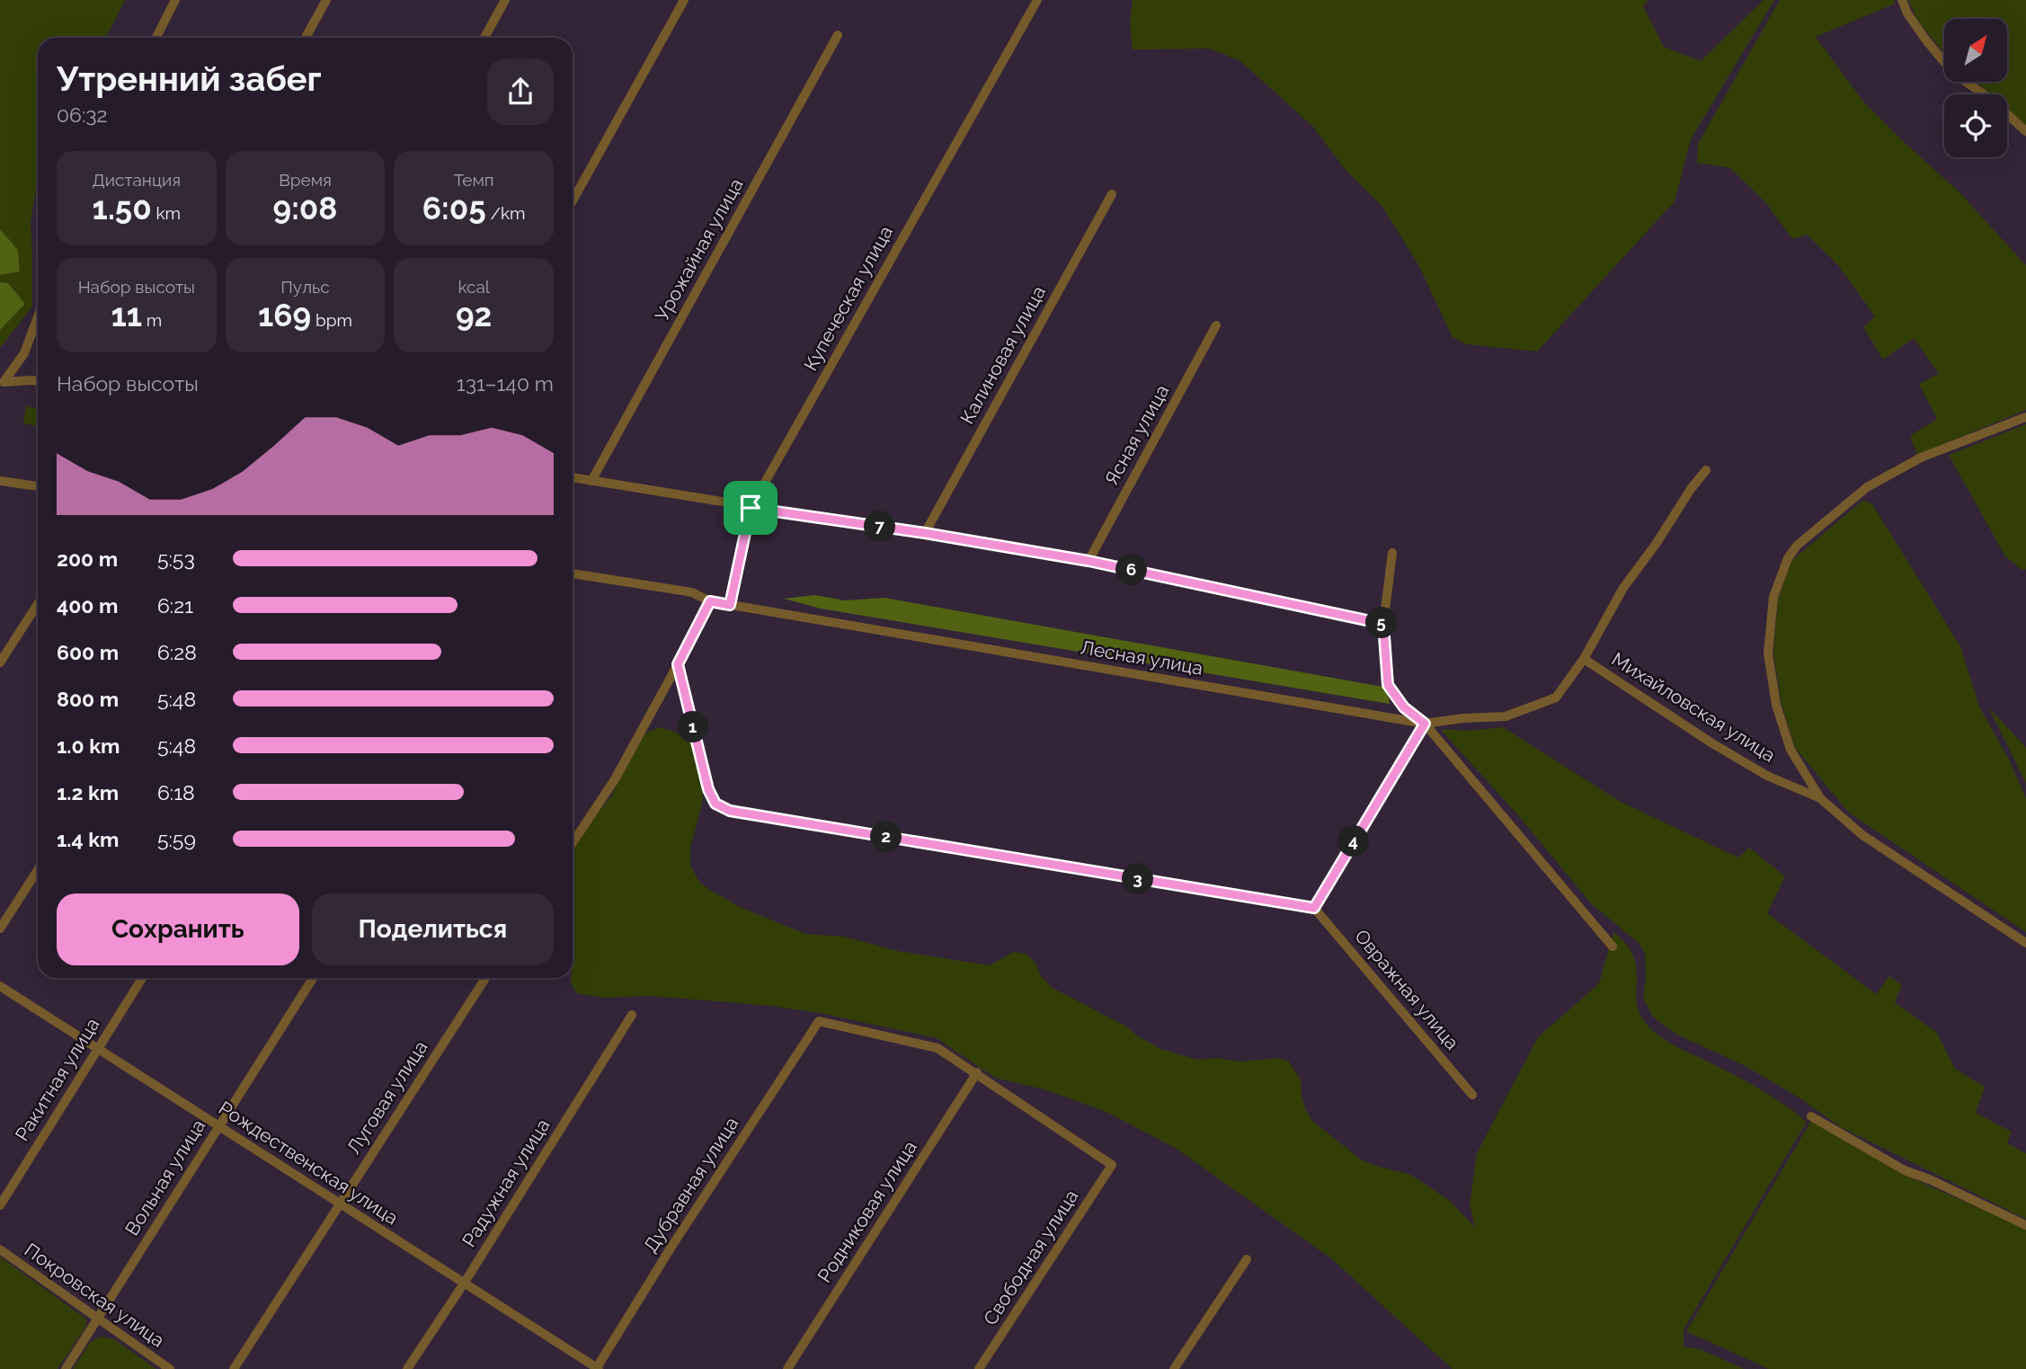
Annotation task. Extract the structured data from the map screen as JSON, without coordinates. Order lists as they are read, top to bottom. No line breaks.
{"streets":{"street":["Урожайная улица","Купеческая улица","Калиновая улица","Ясная улица","Лесная улица","Михайловская улица","Овражная улица","Ракитная улица","Луговая улица","Рождественская улица","Вольная улица","Радужная улица","Дубравная улица","Родниковая улица","Свободная улица","Покровская улица"]},"crossings":[["Купеческая улица","Лесная улица"],["Лесная улица","Михайловская улица"],["Ракитная улица","Рождественская улица"],["Луговая улица","Рождественская улица"],["Рождественская улица","Вольная улица"],["Рождественская улица","Радужная улица"],["Рождественская улица","Дубравная улица"],["Вольная улица","Покровская улица"],["Дубравная улица","Родниковая улица"],["Дубравная улица","Свободная улица"],["Родниковая улица","Свободная улица"]],"north":"top right","page":{"heading":["Утренний забег","06:32"],"stats":[["Дистанция","1.50 km"],["Время","9:08"],["Темп","6:05 /km"],["Набор высоты","11 m"],["Пульс","169 bpm"],["kcal","92"]],"chart":["Набор высоты","131–140 m"],"pins":["7","6","5","1","2","4","3"],"list":[{"name":"200 m","note":"5:53"},{"name":"400 m","note":"6:21"},{"name":"600 m","note":"6:28"},{"name":"800 m","note":"5:48"},{"name":"1.0 km","note":"5:48"},{"name":"1.2 km","note":"6:18"},{"name":"1.4 km","note":"5:59"}],"buttons":["Сохранить","Поделиться"]}}
